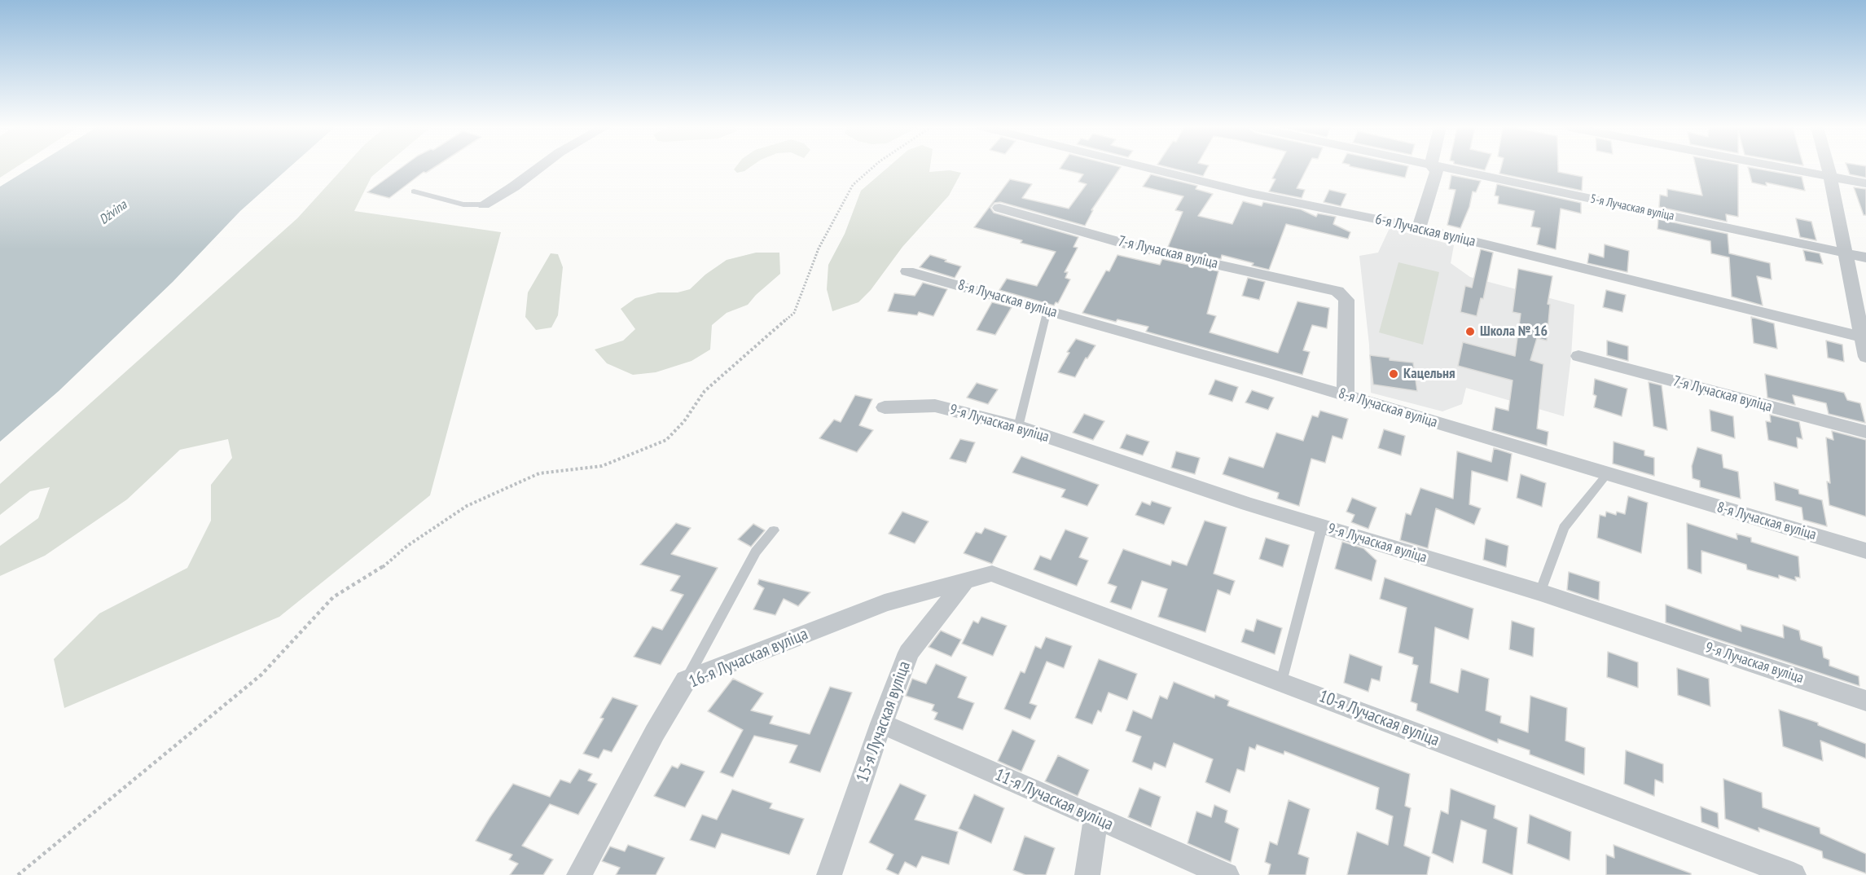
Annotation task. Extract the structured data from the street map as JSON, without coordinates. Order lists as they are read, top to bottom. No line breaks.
{"streets":{"street":["5-я Лучаская вуліца","6-я Лучаская вуліца","7-я Лучаская вуліца","8-я Лучаская вуліца","9-я Лучаская вуліца","16-я Лучаская вуліца","10-я Лучаская вуліца","15-я Лучаская вуліца","11-я Лучаская вуліца"]},"crossings":[["7-я Лучаская вуліца","8-я Лучаская вуліца"],["16-я Лучаская вуліца","10-я Лучаская вуліца"],["16-я Лучаская вуліца","15-я Лучаская вуліца"],["10-я Лучаская вуліца","15-я Лучаская вуліца"],["15-я Лучаская вуліца","11-я Лучаская вуліца"]],"water":["Dźvina"],"places":["Школа № 16","Кацельня"]}
